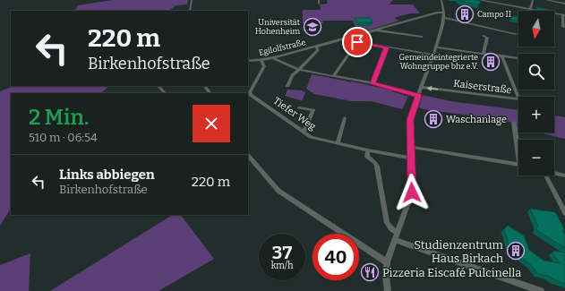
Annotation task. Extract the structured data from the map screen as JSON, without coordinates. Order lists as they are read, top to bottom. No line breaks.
{"streets":{"street":["Egilolfstraße","Kaiserstraße","Tiefer Weg"]},"crossings":[["Egilolfstraße","Tiefer Weg"]],"places":{"building":["Campo II","Gemeindeintegrierte Wohngruppe bhz e.V.","Waschanlage","Studienzentrum Haus Birkach"],"school or university":["Universität Hohenheim"],"restaurant":["Pizzeria Eiscafé Pulcinella"]},"north":"bottom","page":{"map_buttons":["+","−"],"turn":["220 m","Birkenhofstraße"],"heading":["2 Min.","510 m · 06:54"],"list":[{"name":"Links abbiegen","note":"Birkenhofstraße","value":"220 m"}],"speed":"37 km/h","limit":"40"}}
